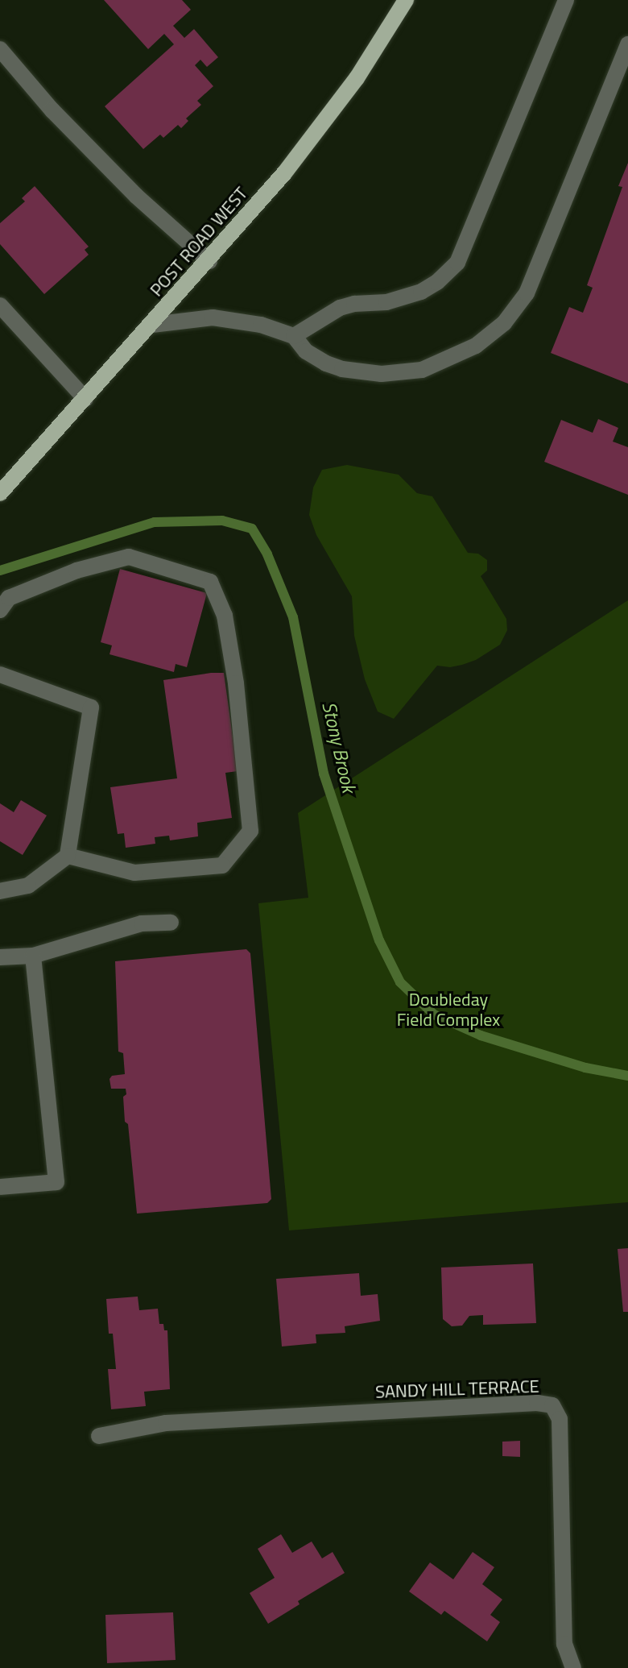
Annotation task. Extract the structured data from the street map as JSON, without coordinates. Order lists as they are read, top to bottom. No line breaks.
{"streets":{"main road":["POST ROAD WEST"],"street":["SANDY HILL TERRACE"]},"water":["Stony Brook"],"parks":["Doubleday Field Complex"]}
